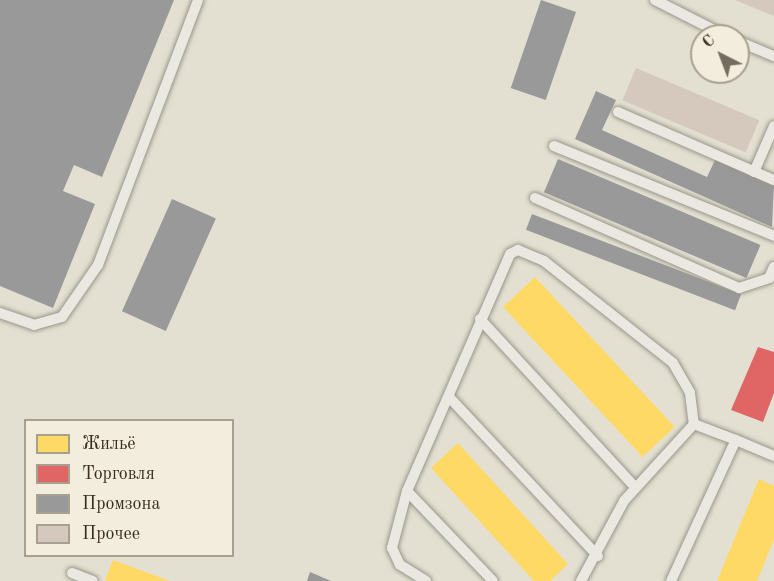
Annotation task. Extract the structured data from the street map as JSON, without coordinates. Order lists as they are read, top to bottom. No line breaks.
{"legend":["Жильё","Торговля","Промзона","Прочее"],"north":"top left"}
